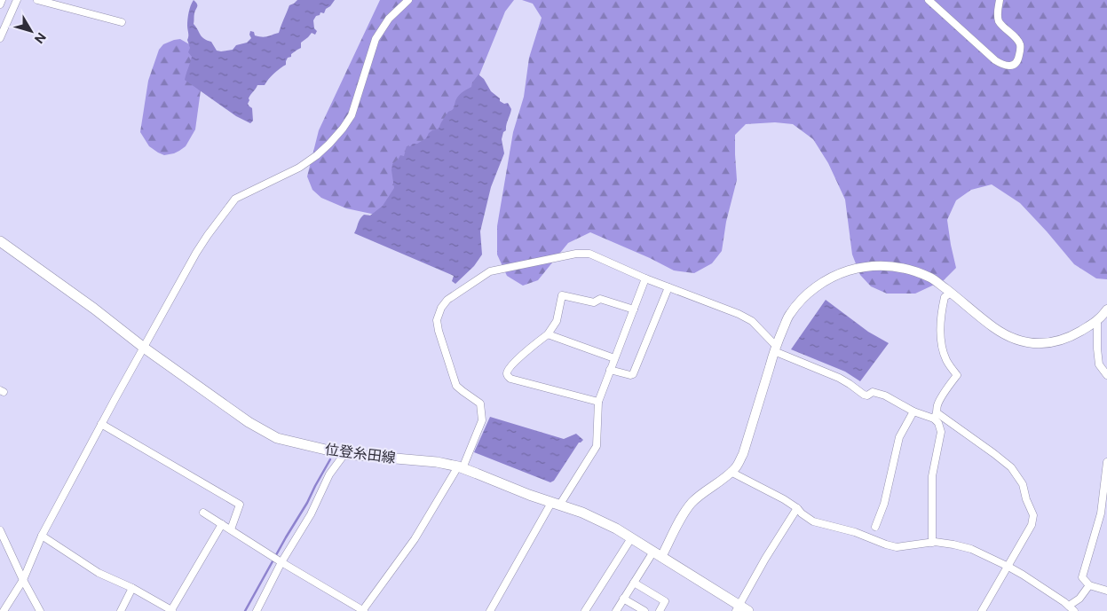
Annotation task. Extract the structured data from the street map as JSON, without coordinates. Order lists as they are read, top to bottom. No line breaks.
{"streets":{"main road":["位登糸田線"]},"north":"bottom right"}
